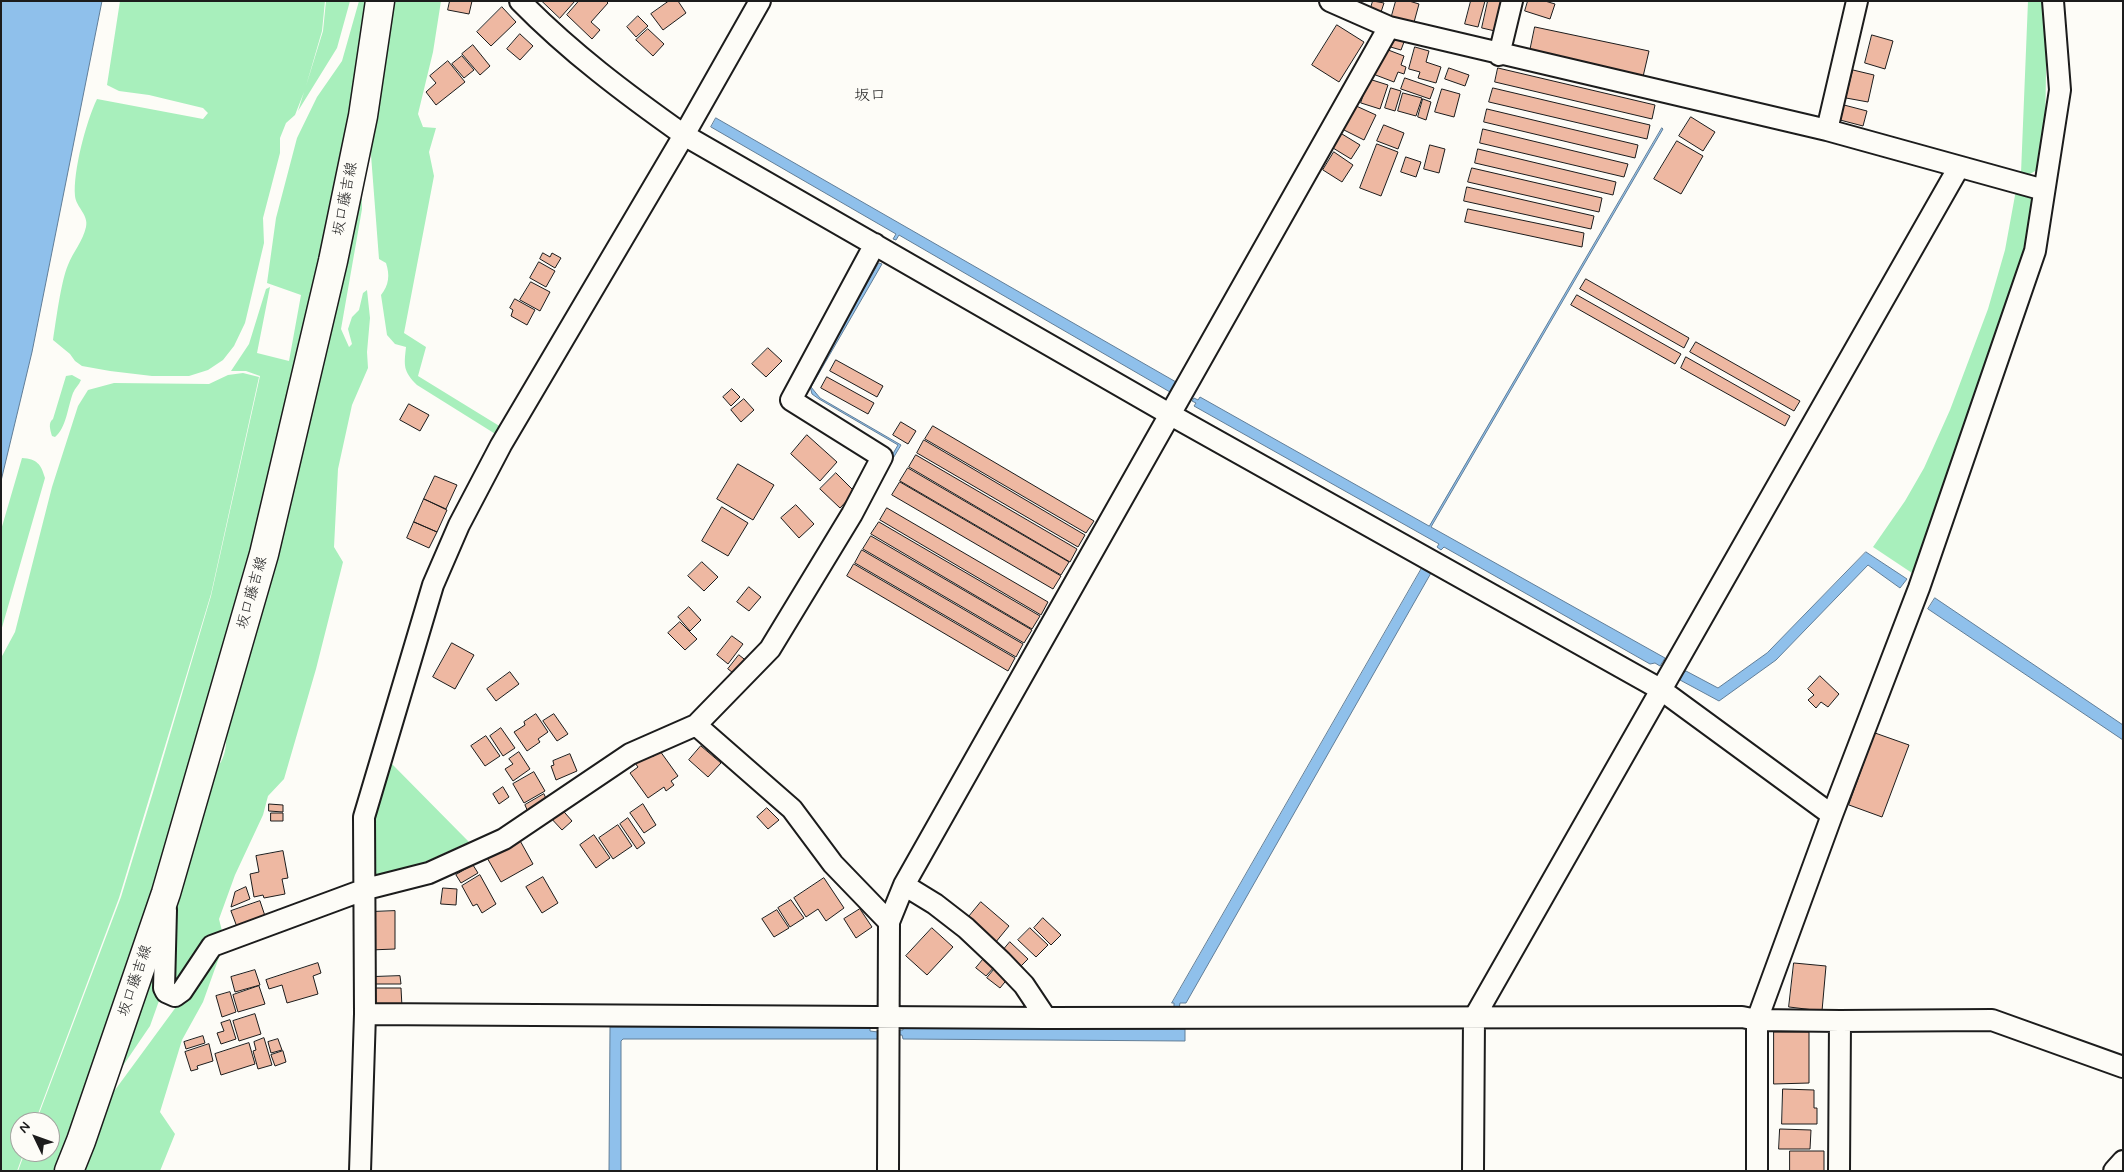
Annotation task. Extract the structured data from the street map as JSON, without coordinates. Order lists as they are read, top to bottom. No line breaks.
{"streets":{"main road":["坂口藤吉線"]},"districts":["坂口"],"north":"top left"}
